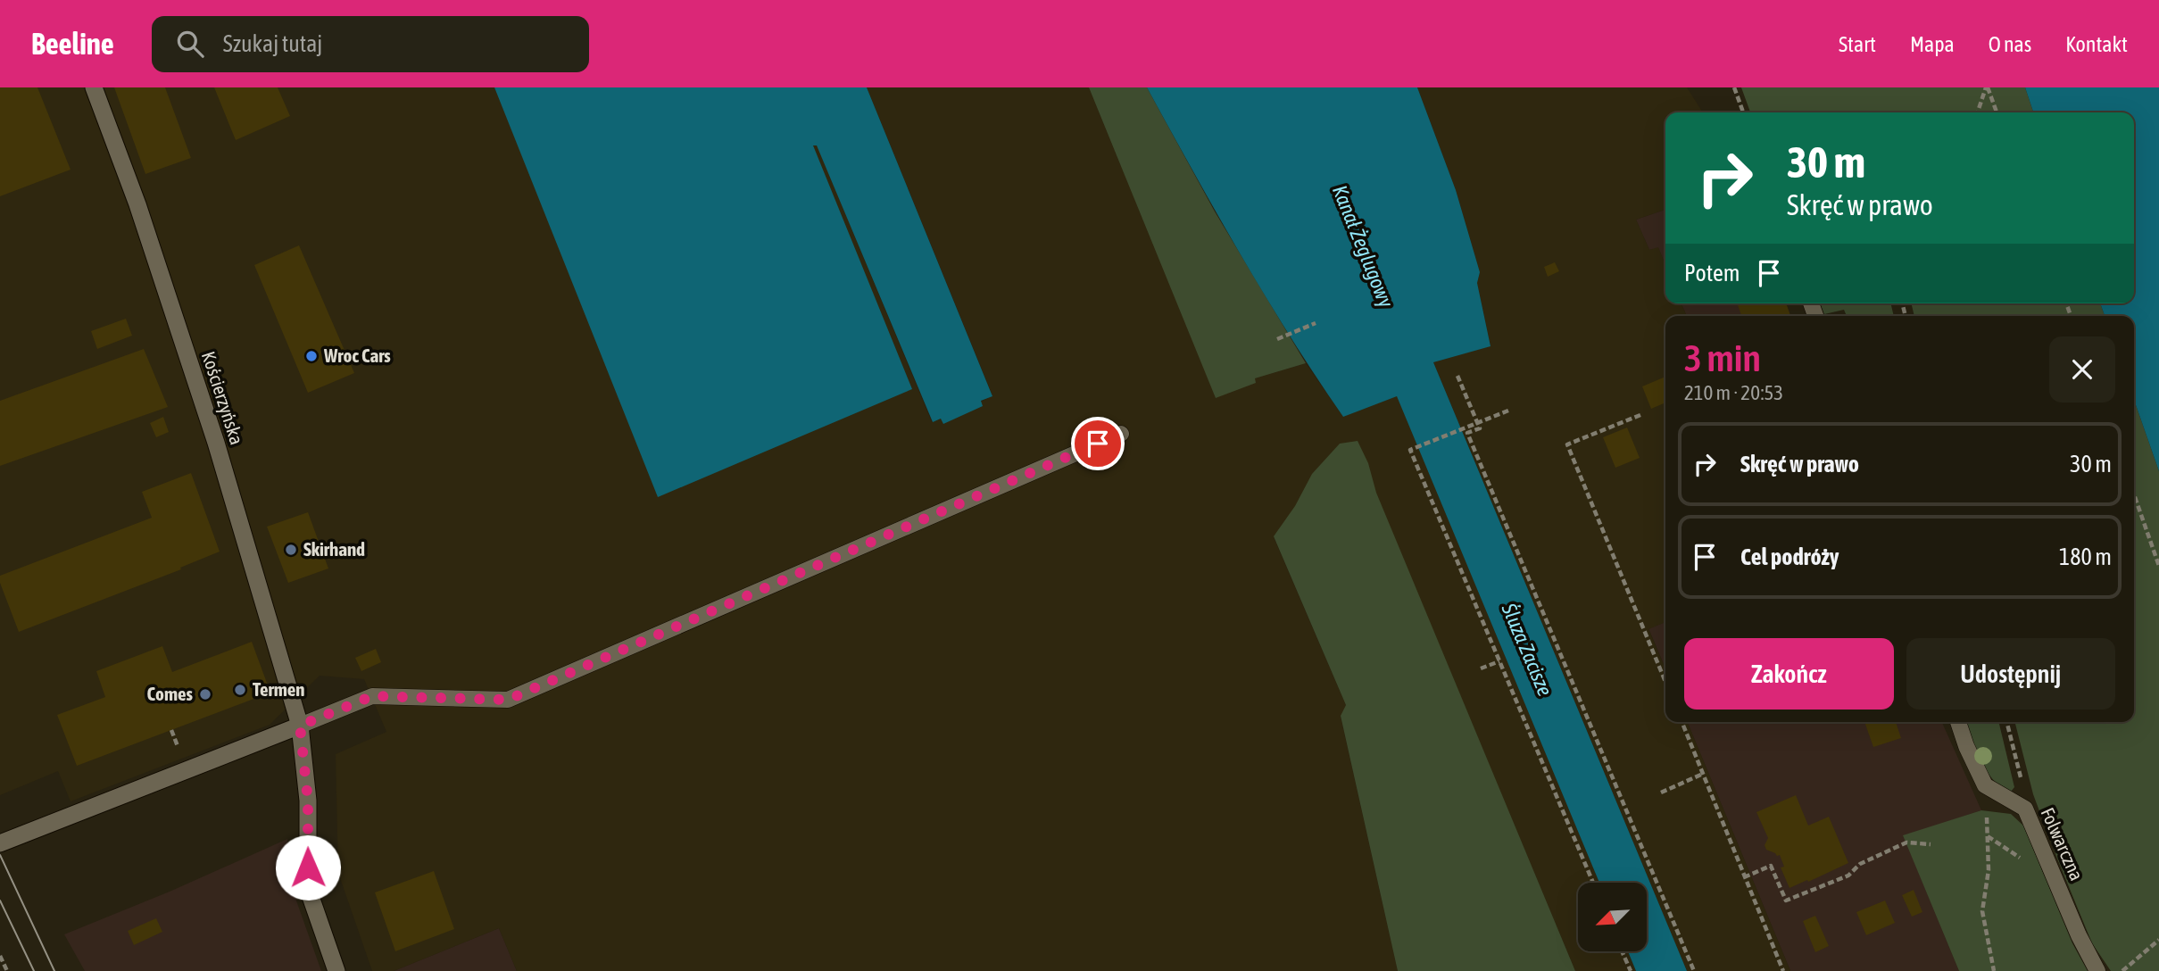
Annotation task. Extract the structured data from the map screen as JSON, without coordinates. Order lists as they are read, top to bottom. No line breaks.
{"streets":{"street":["Kościerzyńska"],"lane":["Folwarczna"]},"water":["Kanał Żeglugowy","Śluza Zacisze"],"places":["Wroc Cars","Skirhand","Termen","Comes"],"north":"bottom left","page":{"header":"Beeline","search":"Szukaj tutaj","nav":["Start","Mapa","O nas","Kontakt"],"turn":["30 m","Skręć w prawo"],"then":"Potem","heading":["3 min","210 m · 20:53"],"list":[{"name":"Skręć w prawo","value":"30 m"},{"name":"Cel podróży","value":"180 m"}],"buttons":["Zakończ","Udostępnij"]}}
